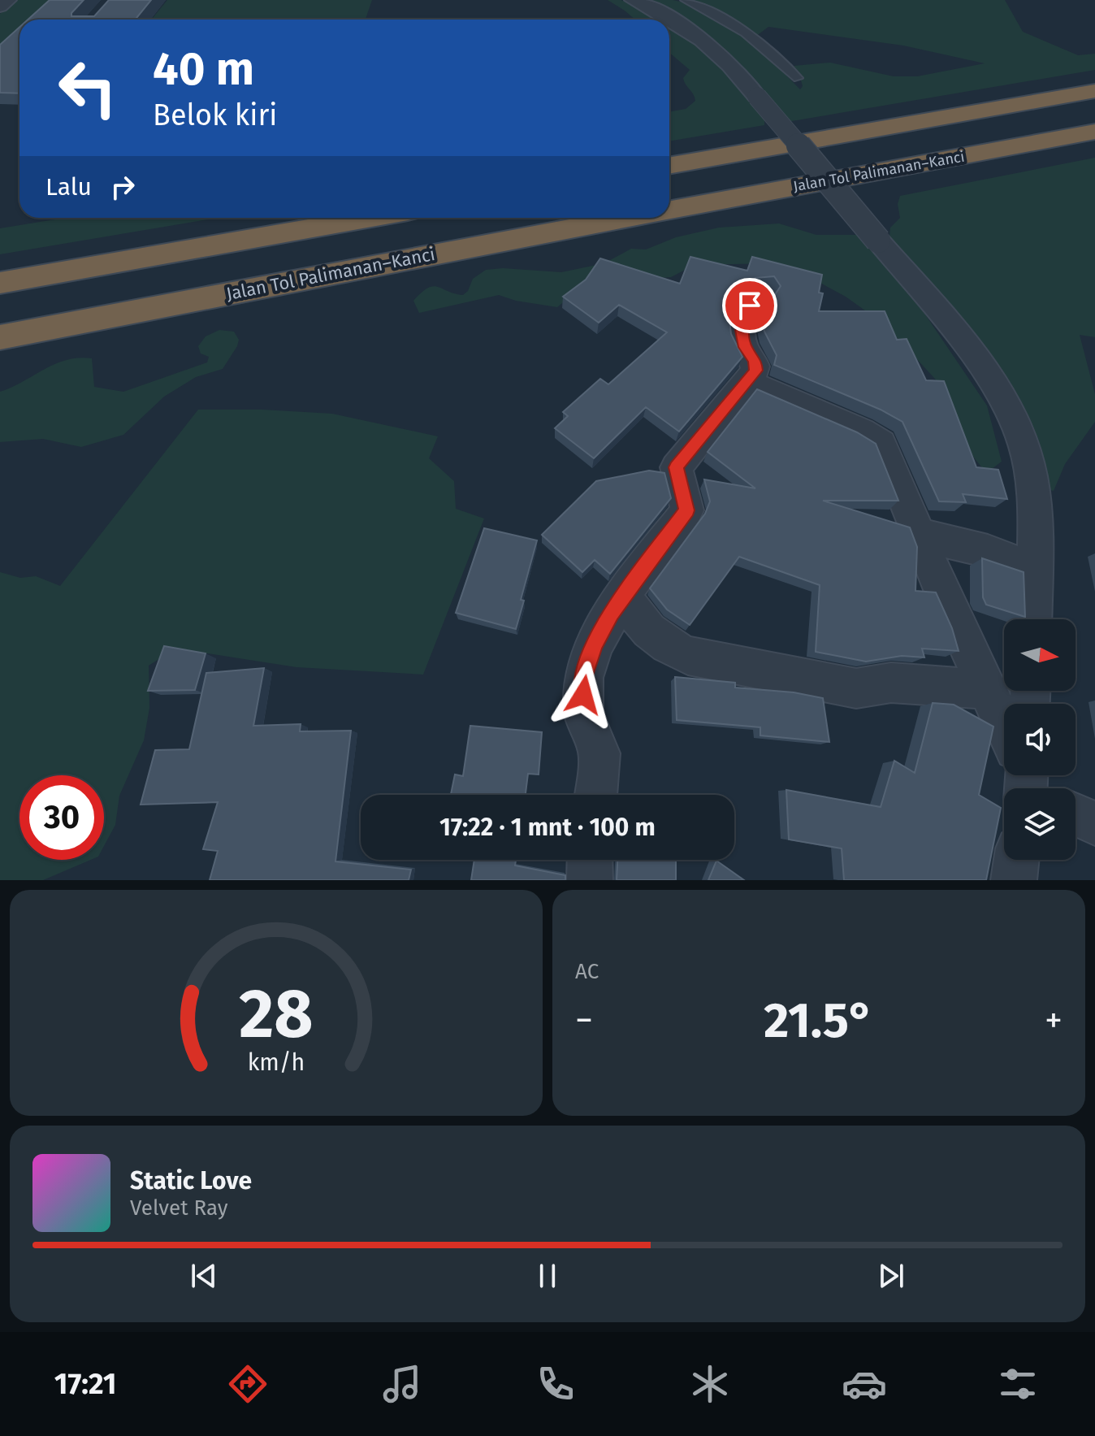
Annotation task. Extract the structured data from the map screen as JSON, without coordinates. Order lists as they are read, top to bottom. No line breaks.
{"streets":{"highway":["Jalan Tol Palimanan–Kanci"]},"north":"right","page":{"turn":["40 m","Belok kiri"],"then":"Lalu","limit":"30","trip":"17:22 · 1 mnt · 100 m","tile":"AC","heat":["−","21.5°","+"],"song":["Static Love","Velvet Ray"],"tabs":"17:21","gauge":["28","km/h"]}}
